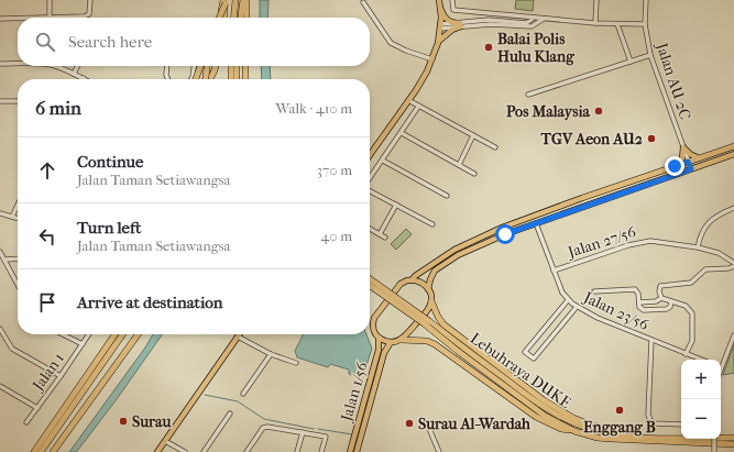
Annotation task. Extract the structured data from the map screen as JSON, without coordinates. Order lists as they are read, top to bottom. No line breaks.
{"streets":{"highway":["Lebuhraya DUKE"],"main road":["Jalan 1/56"],"street":["Jalan AU 2C","Jalan 27/56","Jalan 23/56","Jalan 1"]},"crossings":[["Jalan 27/56","Jalan 23/56"]],"places":["Balai Polis Hulu Klang","Pos Malaysia","TGV Aeon AU2","Enggang B","Surau","Surau Al-Wardah"],"page":{"search":"Search here","heading":["6 min","Walk · 410 m"],"list":[["Continue","Jalan Taman Setiawangsa","370 m"],["Turn left","Jalan Taman Setiawangsa","40 m"],"Arrive at destination"],"map_buttons":["+","−"]}}
